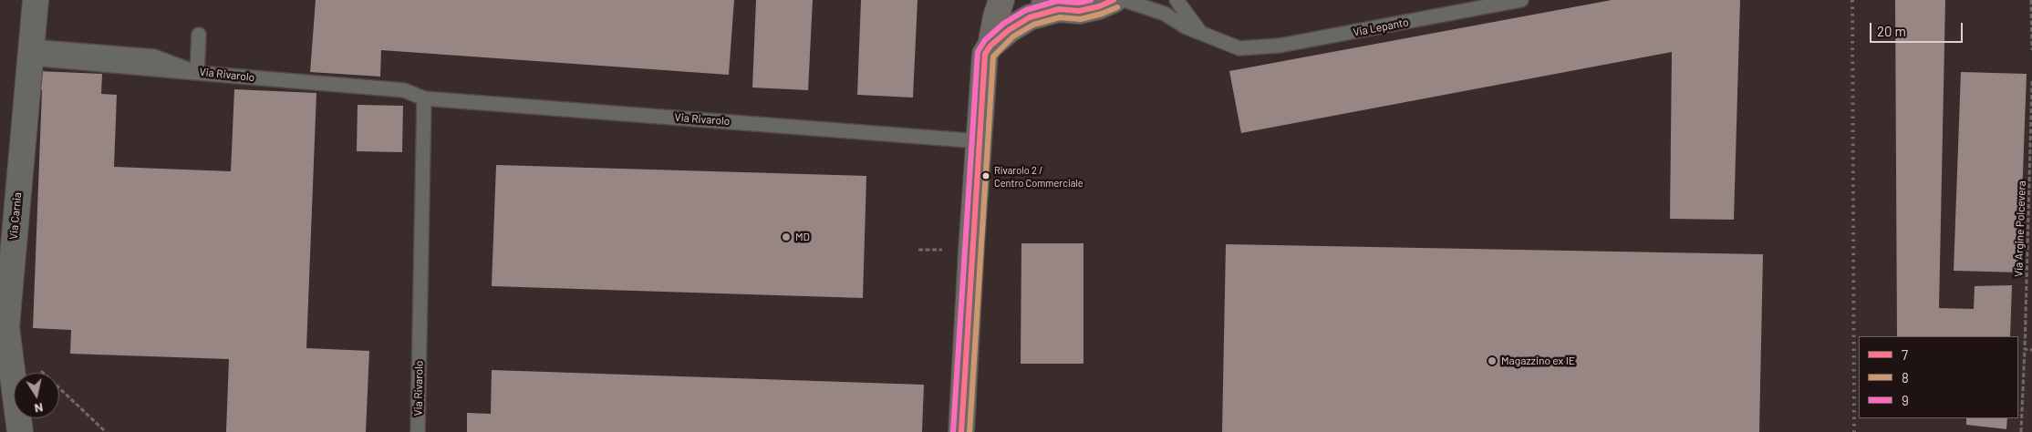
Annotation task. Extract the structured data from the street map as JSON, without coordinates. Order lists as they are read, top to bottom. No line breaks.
{"streets":{"street":["Via Carnia"],"lane":["Via Lepanto","Via Rivarolo"],"path":["Via Argine Polcevera"]},"crossings":[["Via Rivarolo","Via Carnia"]],"places":["Rivarolo 2 / Centro Commerciale","MD","Magazzino ex IE"],"lines":["transit line 7","transit line 9","transit line 8"],"legend":["7","8","9"],"scale_bar":"20 m","north":"bottom"}
